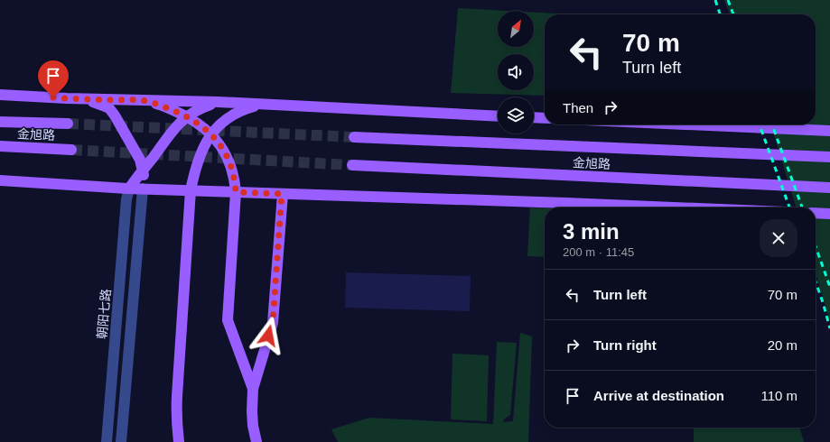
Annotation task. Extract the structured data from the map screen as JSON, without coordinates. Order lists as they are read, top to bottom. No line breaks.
{"streets":{"main road":["金旭路"],"street":["朝阳七路"]},"north":"top right","page":{"turn":["70 m","Turn left"],"then":"Then","heading":["3 min","200 m · 11:45"],"list":[{"name":"Turn left","value":"70 m"},{"name":"Turn right","value":"20 m"},{"name":"Arrive at destination","value":"110 m"}]}}
